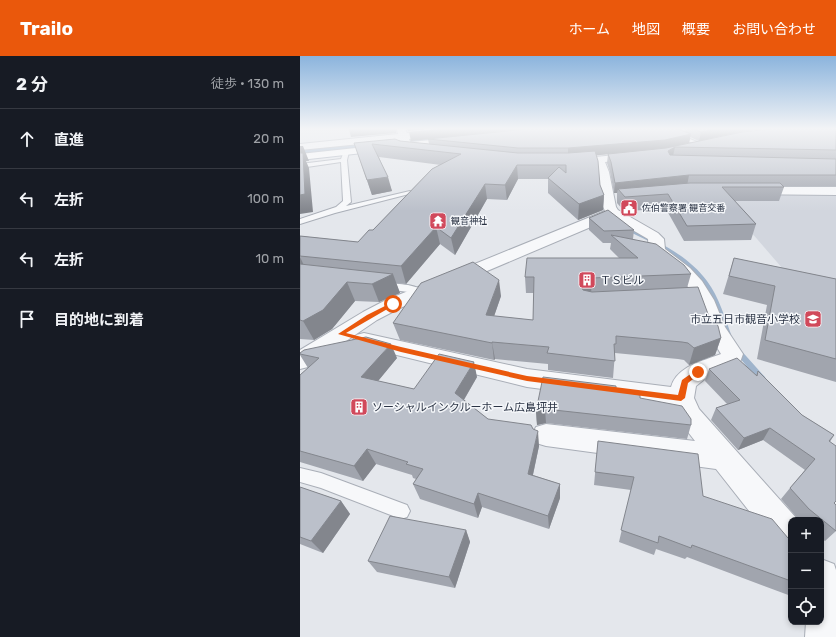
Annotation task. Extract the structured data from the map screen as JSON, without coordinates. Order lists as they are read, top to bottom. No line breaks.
{"places":{"public building":["佐伯警察署 観音交番"],"temple":["観音神社"],"building":["ＴＳビル","ソーシャルインクルーホーム広島坪井"],"school or university":["市立五日市観音小学校"]},"page":{"header":"Trailo","nav":["ホーム","地図","概要","お問い合わせ"],"heading":["2 分","徒歩 · 130 m"],"list":[["直進","20 m"],["左折","100 m"],["左折","10 m"],"目的地に到着"],"map_buttons":["+","−"]}}
